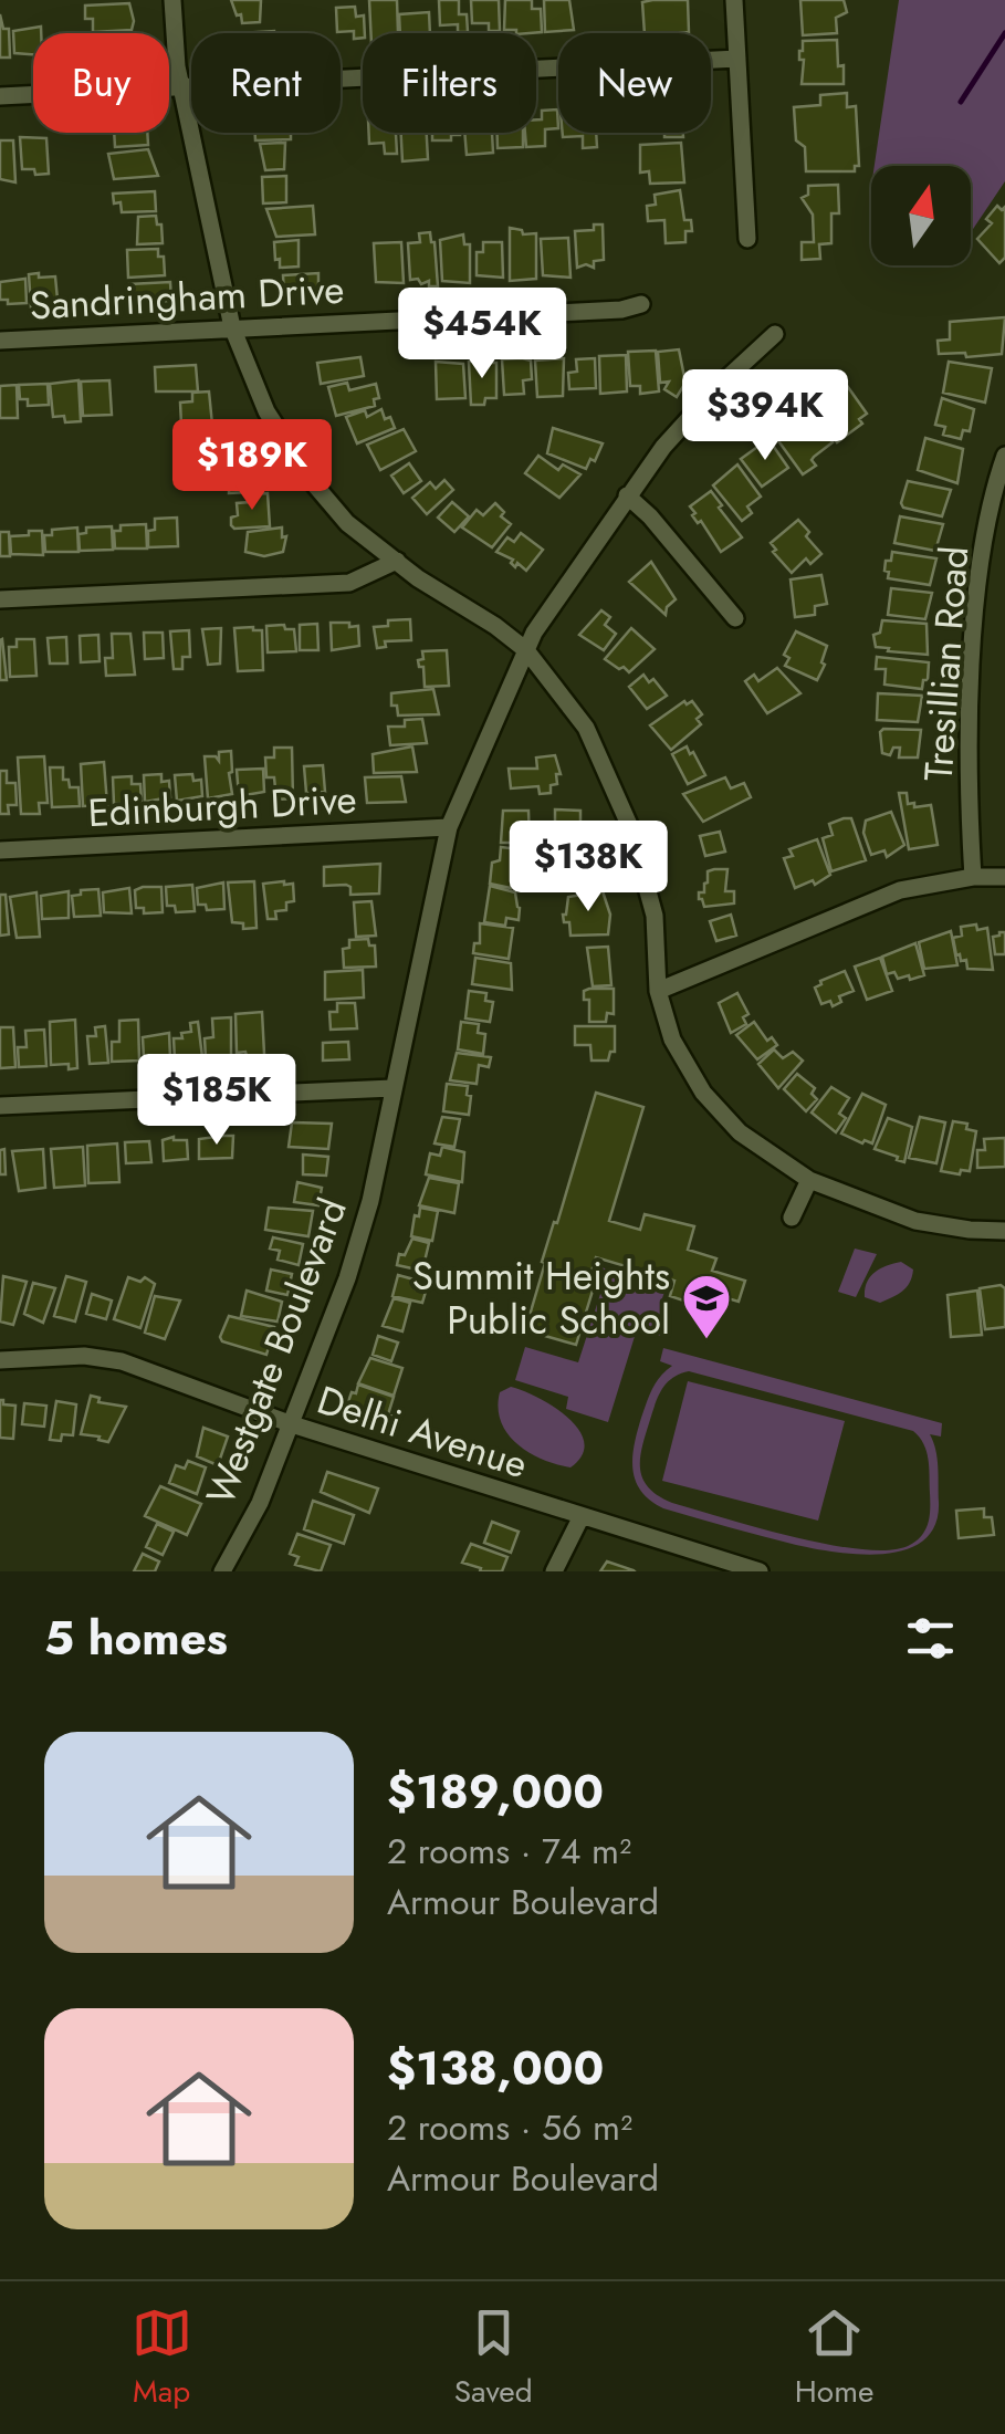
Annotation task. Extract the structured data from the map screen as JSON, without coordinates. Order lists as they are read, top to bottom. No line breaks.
{"streets":{"street":["Sandringham Drive","Tresillian Road","Edinburgh Drive","Westgate Boulevard","Delhi Avenue"]},"crossings":[["Edinburgh Drive","Westgate Boulevard"],["Westgate Boulevard","Delhi Avenue"]],"places":{"school or university":["Summit Heights Public School"]},"north":"top","page":{"chip":["Buy","Rent","Filters","New"],"price":["$454K","$394K","$189K","$138K","$185K"],"heading":"5 homes","list":[{"name":"$189,000","note":"2 rooms · 74 m² · Armour Boulevard"},{"name":"$138,000","note":"2 rooms · 56 m² · Armour Boulevard"}],"tabs":["Map","Saved","Home"]}}
